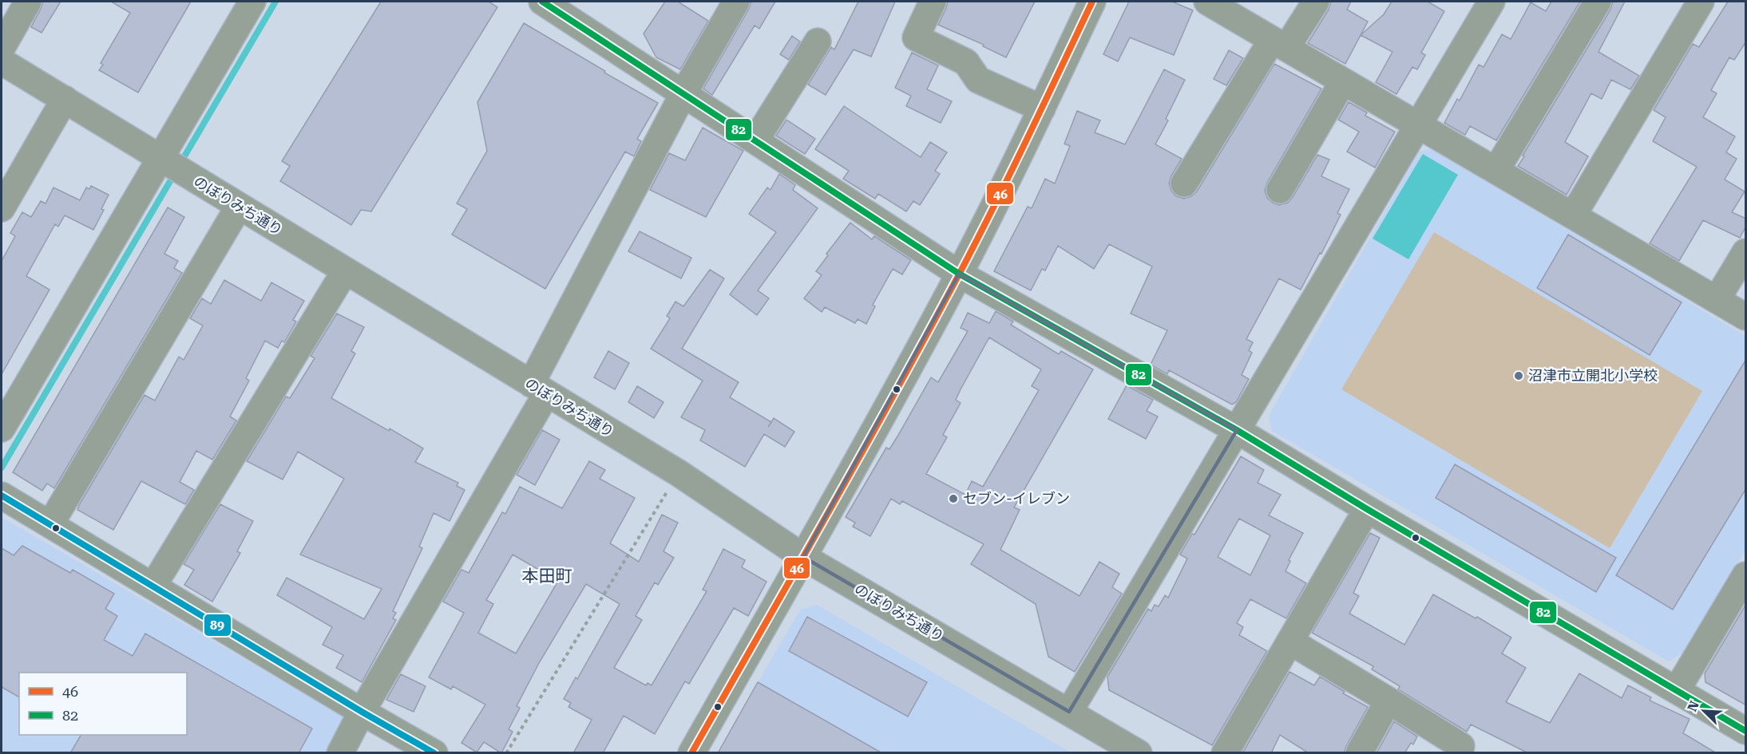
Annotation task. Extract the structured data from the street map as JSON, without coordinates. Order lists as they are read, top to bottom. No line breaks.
{"streets":{"street":["のぼりみち通り"]},"districts":["本田町"],"places":["沼津市立開北小学校","セブン-イレブン"],"lines":["transit line 46","transit line 82","transit line 89"],"legend":["46","82"],"north":"top left"}
